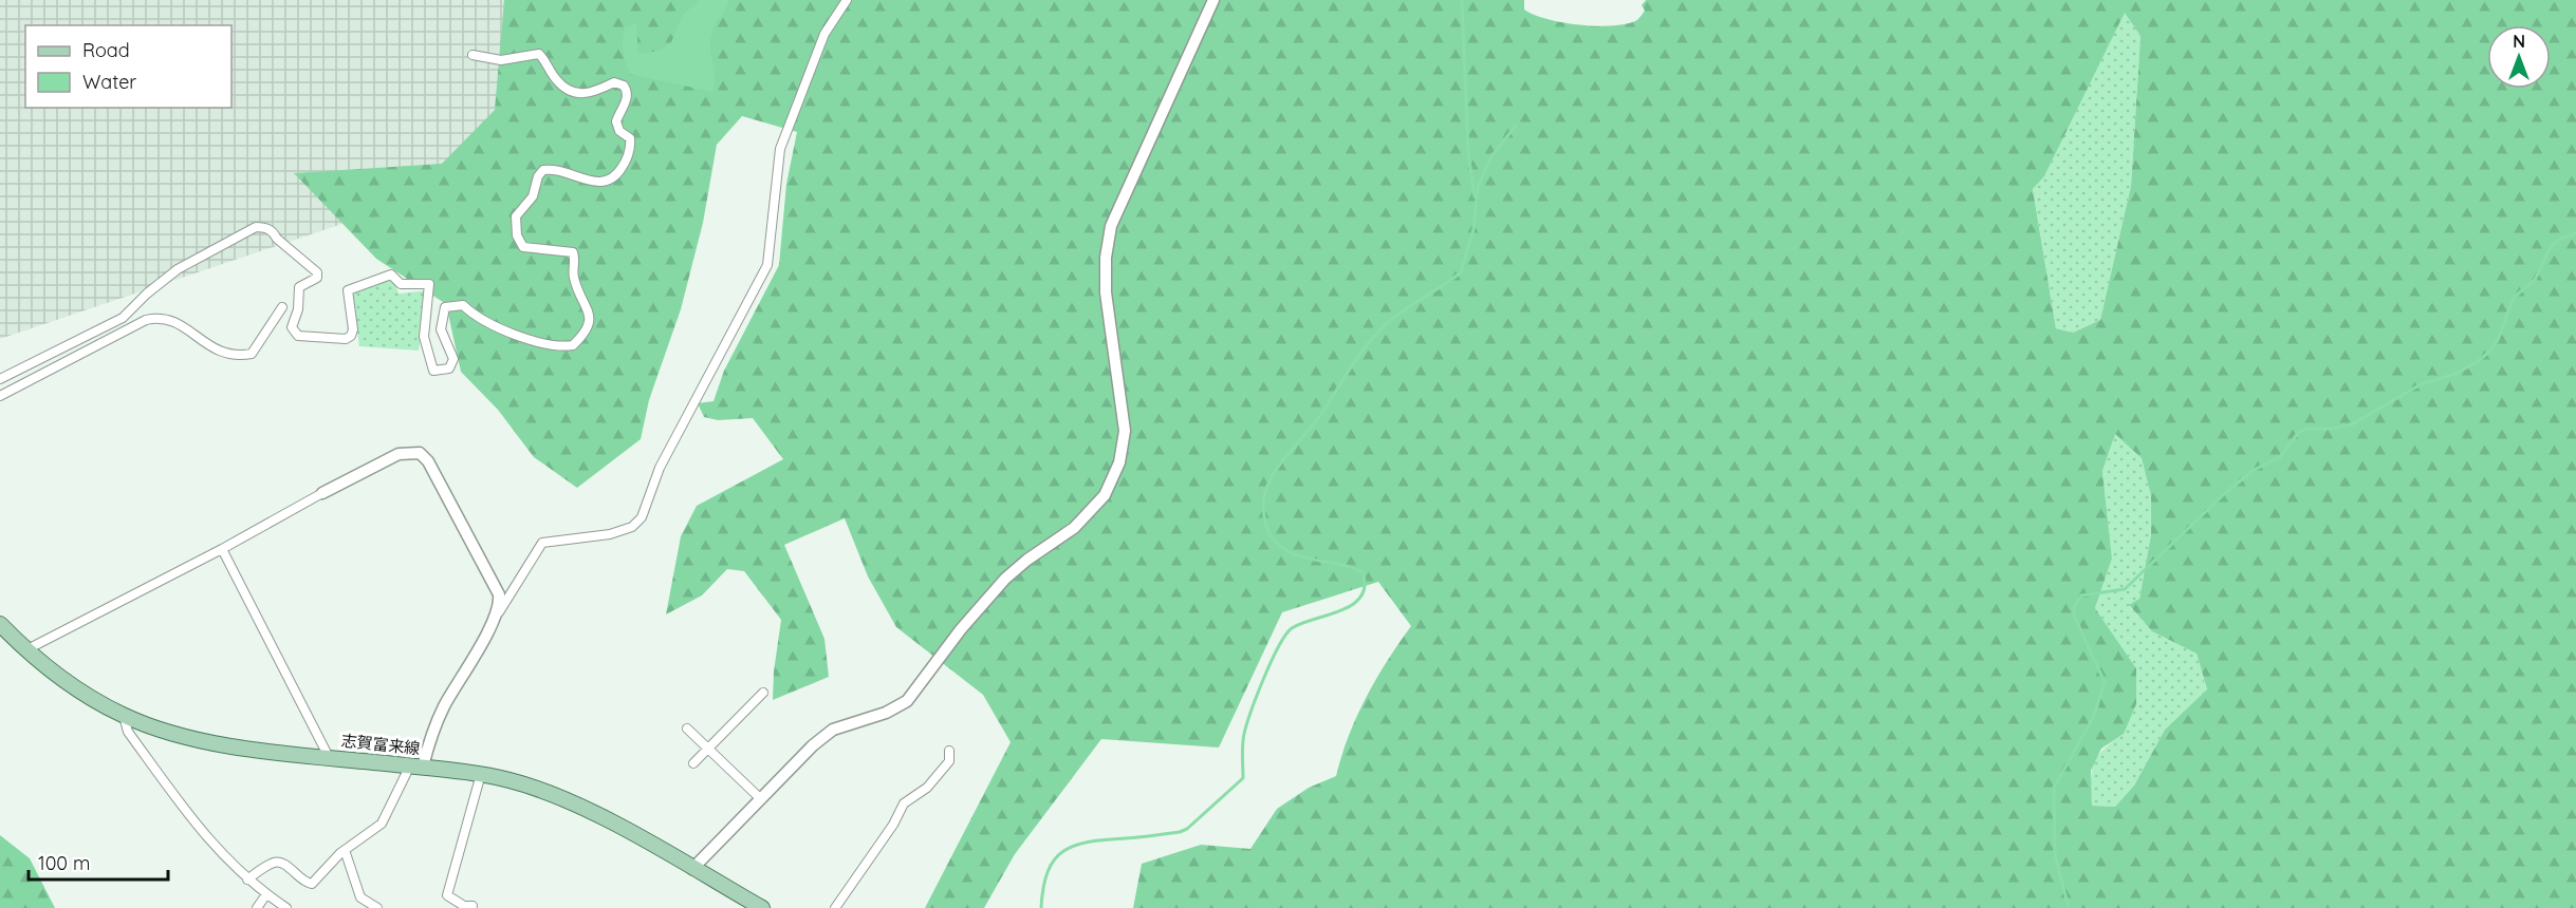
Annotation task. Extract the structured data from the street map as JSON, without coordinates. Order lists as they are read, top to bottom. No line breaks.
{"streets":{"main road":["志賀富来線"]},"legend":["Road","Water"],"scale_bar":"100 m","north":"top"}
